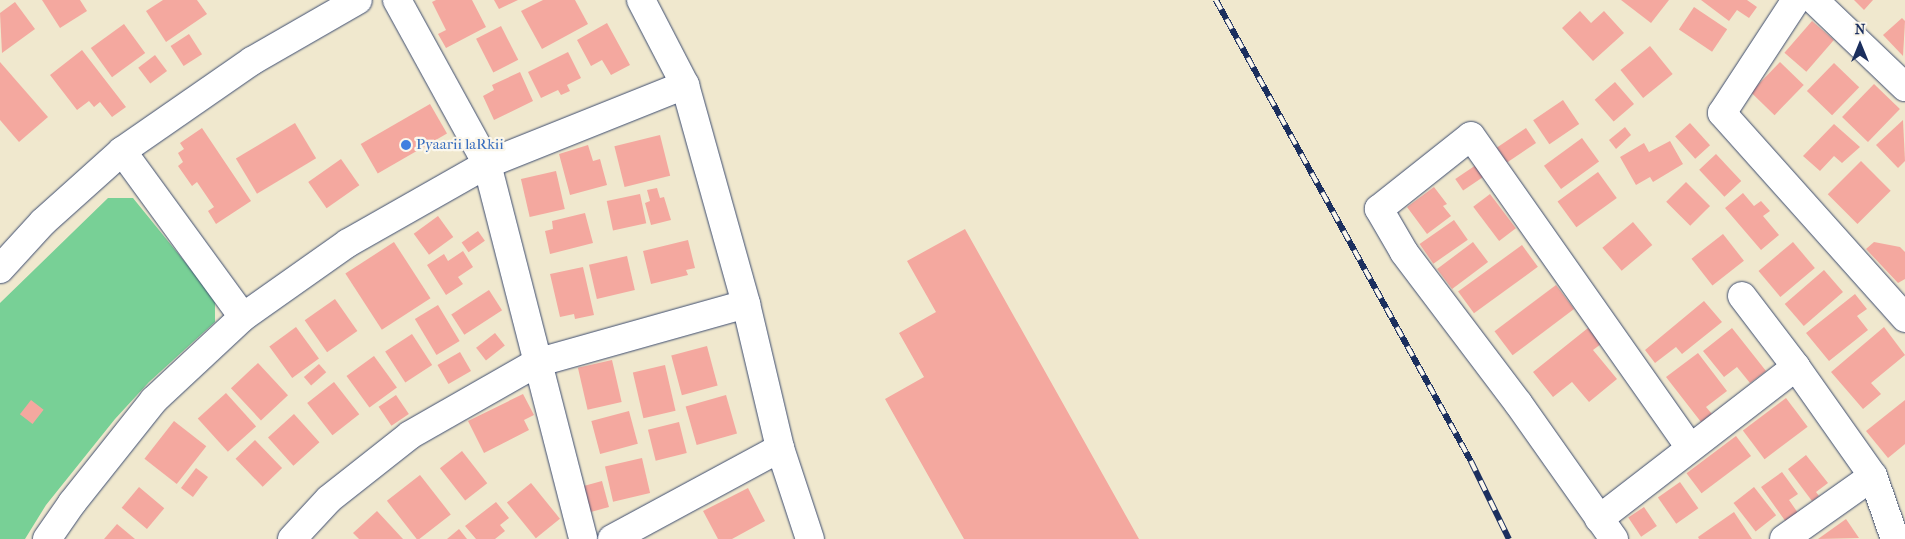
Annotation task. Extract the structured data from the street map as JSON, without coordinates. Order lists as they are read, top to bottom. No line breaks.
{"places":["Pyaarii laRkii"],"north":"top"}
